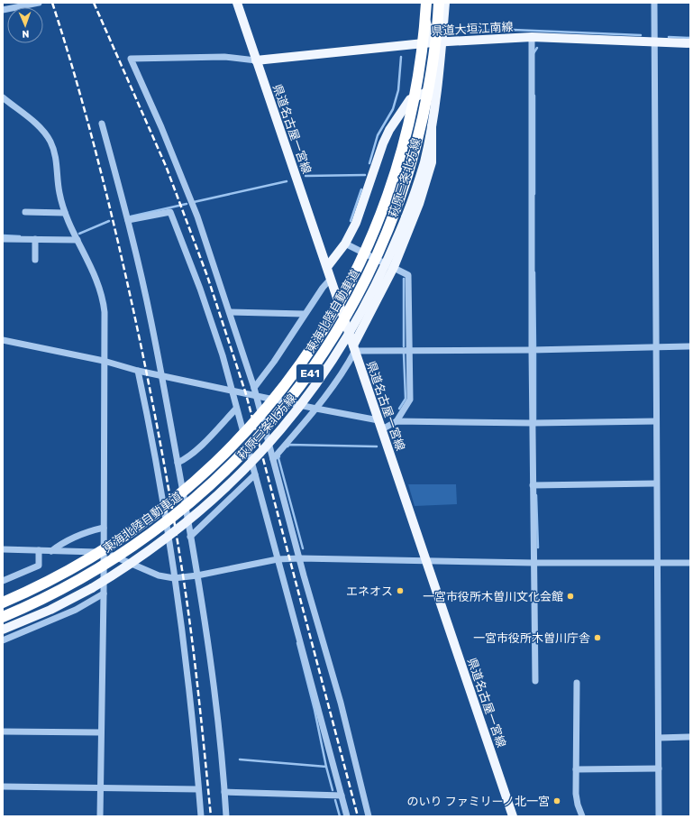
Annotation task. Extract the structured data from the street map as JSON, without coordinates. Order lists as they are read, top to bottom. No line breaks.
{"streets":{"highway":["東海北陸自動車道","E41"],"main road":["県道大垣江南線","県道名古屋一宮線","萩原三条北方線"]},"crossings":[["県道大垣江南線","県道名古屋一宮線"],["県道大垣江南線","萩原三条北方線"]],"places":["エネオス","一宮市役所木曽川文化会館","一宮市役所木曽川庁舎","のいり ファミリーノ北一宮"],"north":"bottom"}
